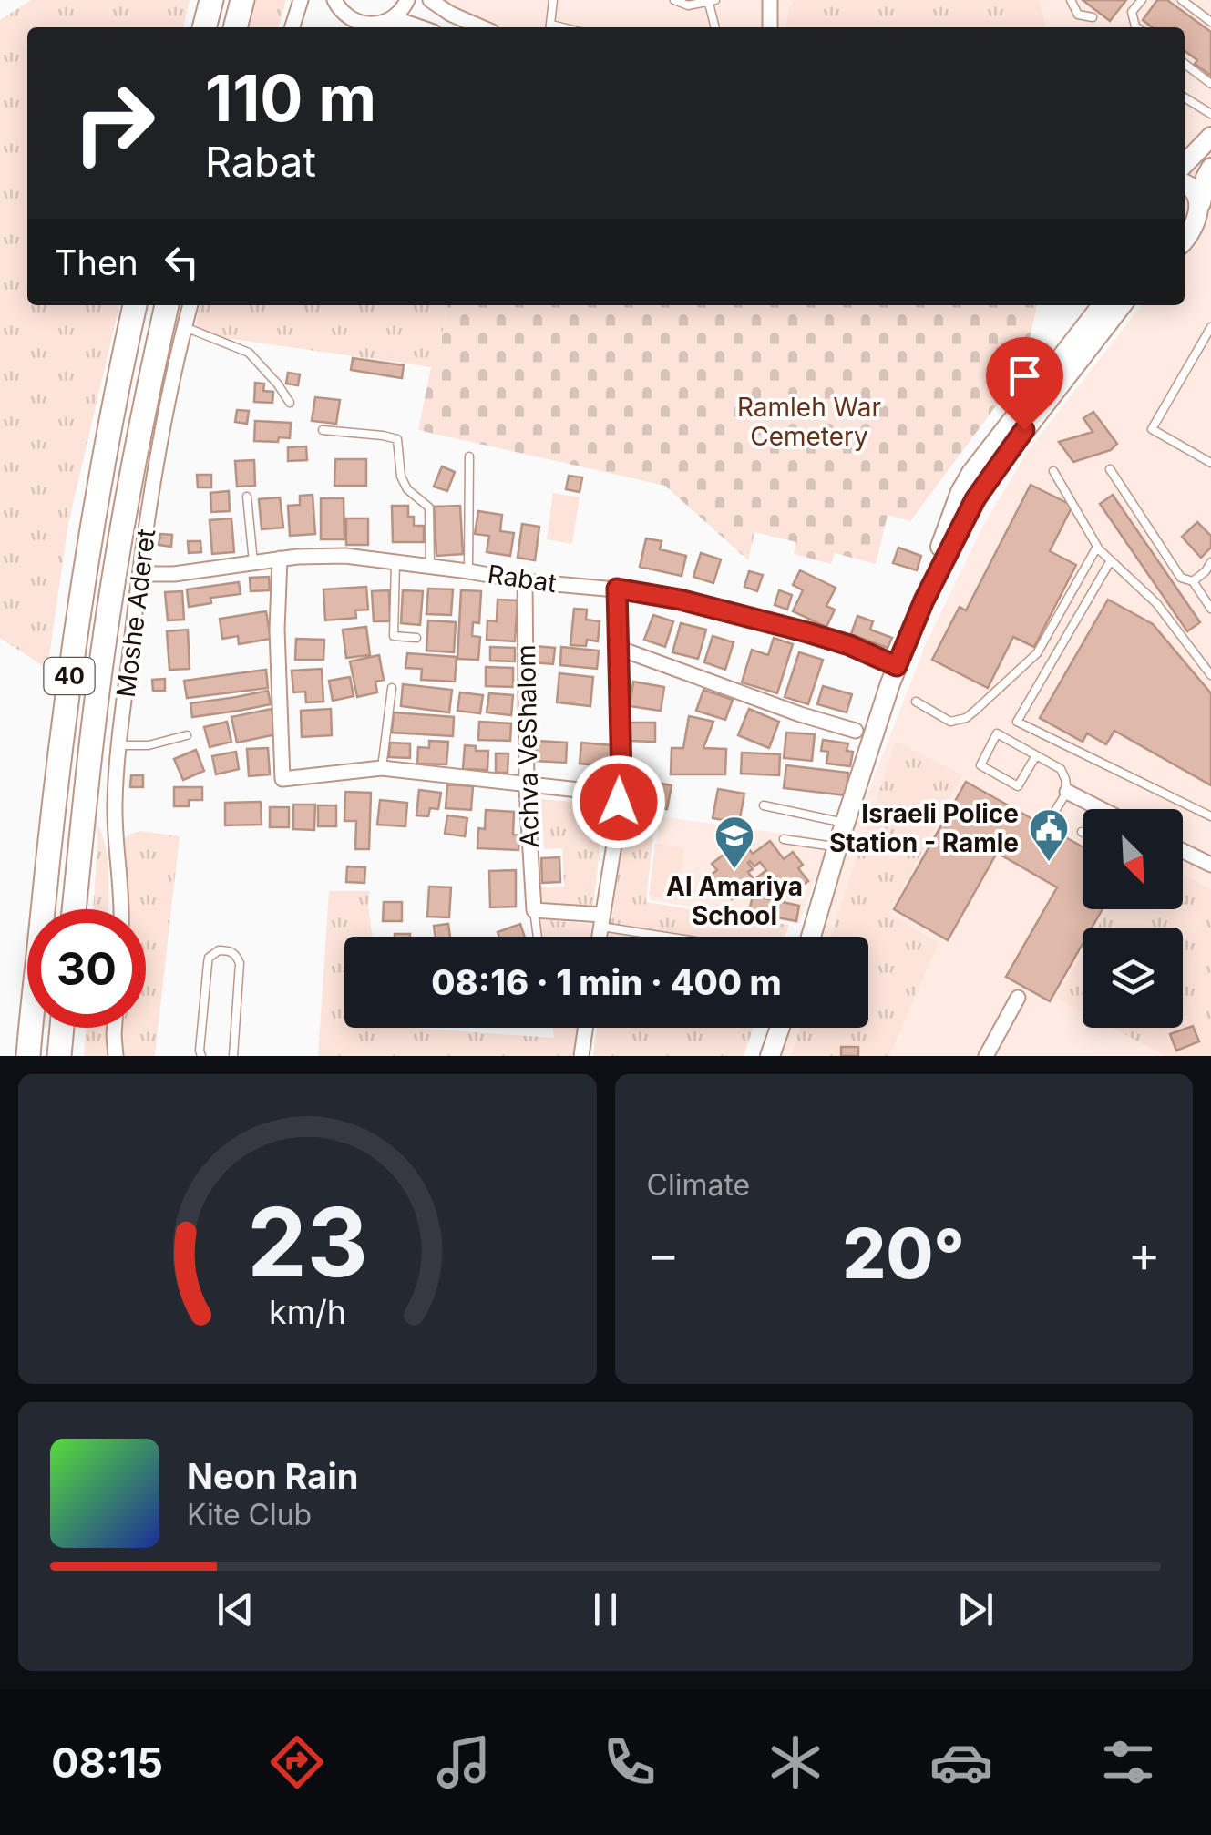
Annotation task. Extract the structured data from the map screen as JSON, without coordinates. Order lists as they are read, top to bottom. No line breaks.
{"streets":{"highway":["40"],"street":["Rabat","Moshe Aderet","Achva VeShalom"]},"crossings":[["Rabat","Moshe Aderet"],["Rabat","Achva VeShalom"]],"parks":["Ramleh War Cemetery"],"places":{"public building":["Israeli Police Station - Ramle"],"school or university":["Al Amariya School"]},"north":"bottom right","page":{"turn":["110 m","Rabat"],"then":"Then","limit":"30","trip":"08:16 · 1 min · 400 m","tile":"Climate","heat":["−","20°","+"],"song":["Neon Rain","Kite Club"],"tabs":"08:15","gauge":["23","km/h"]}}
